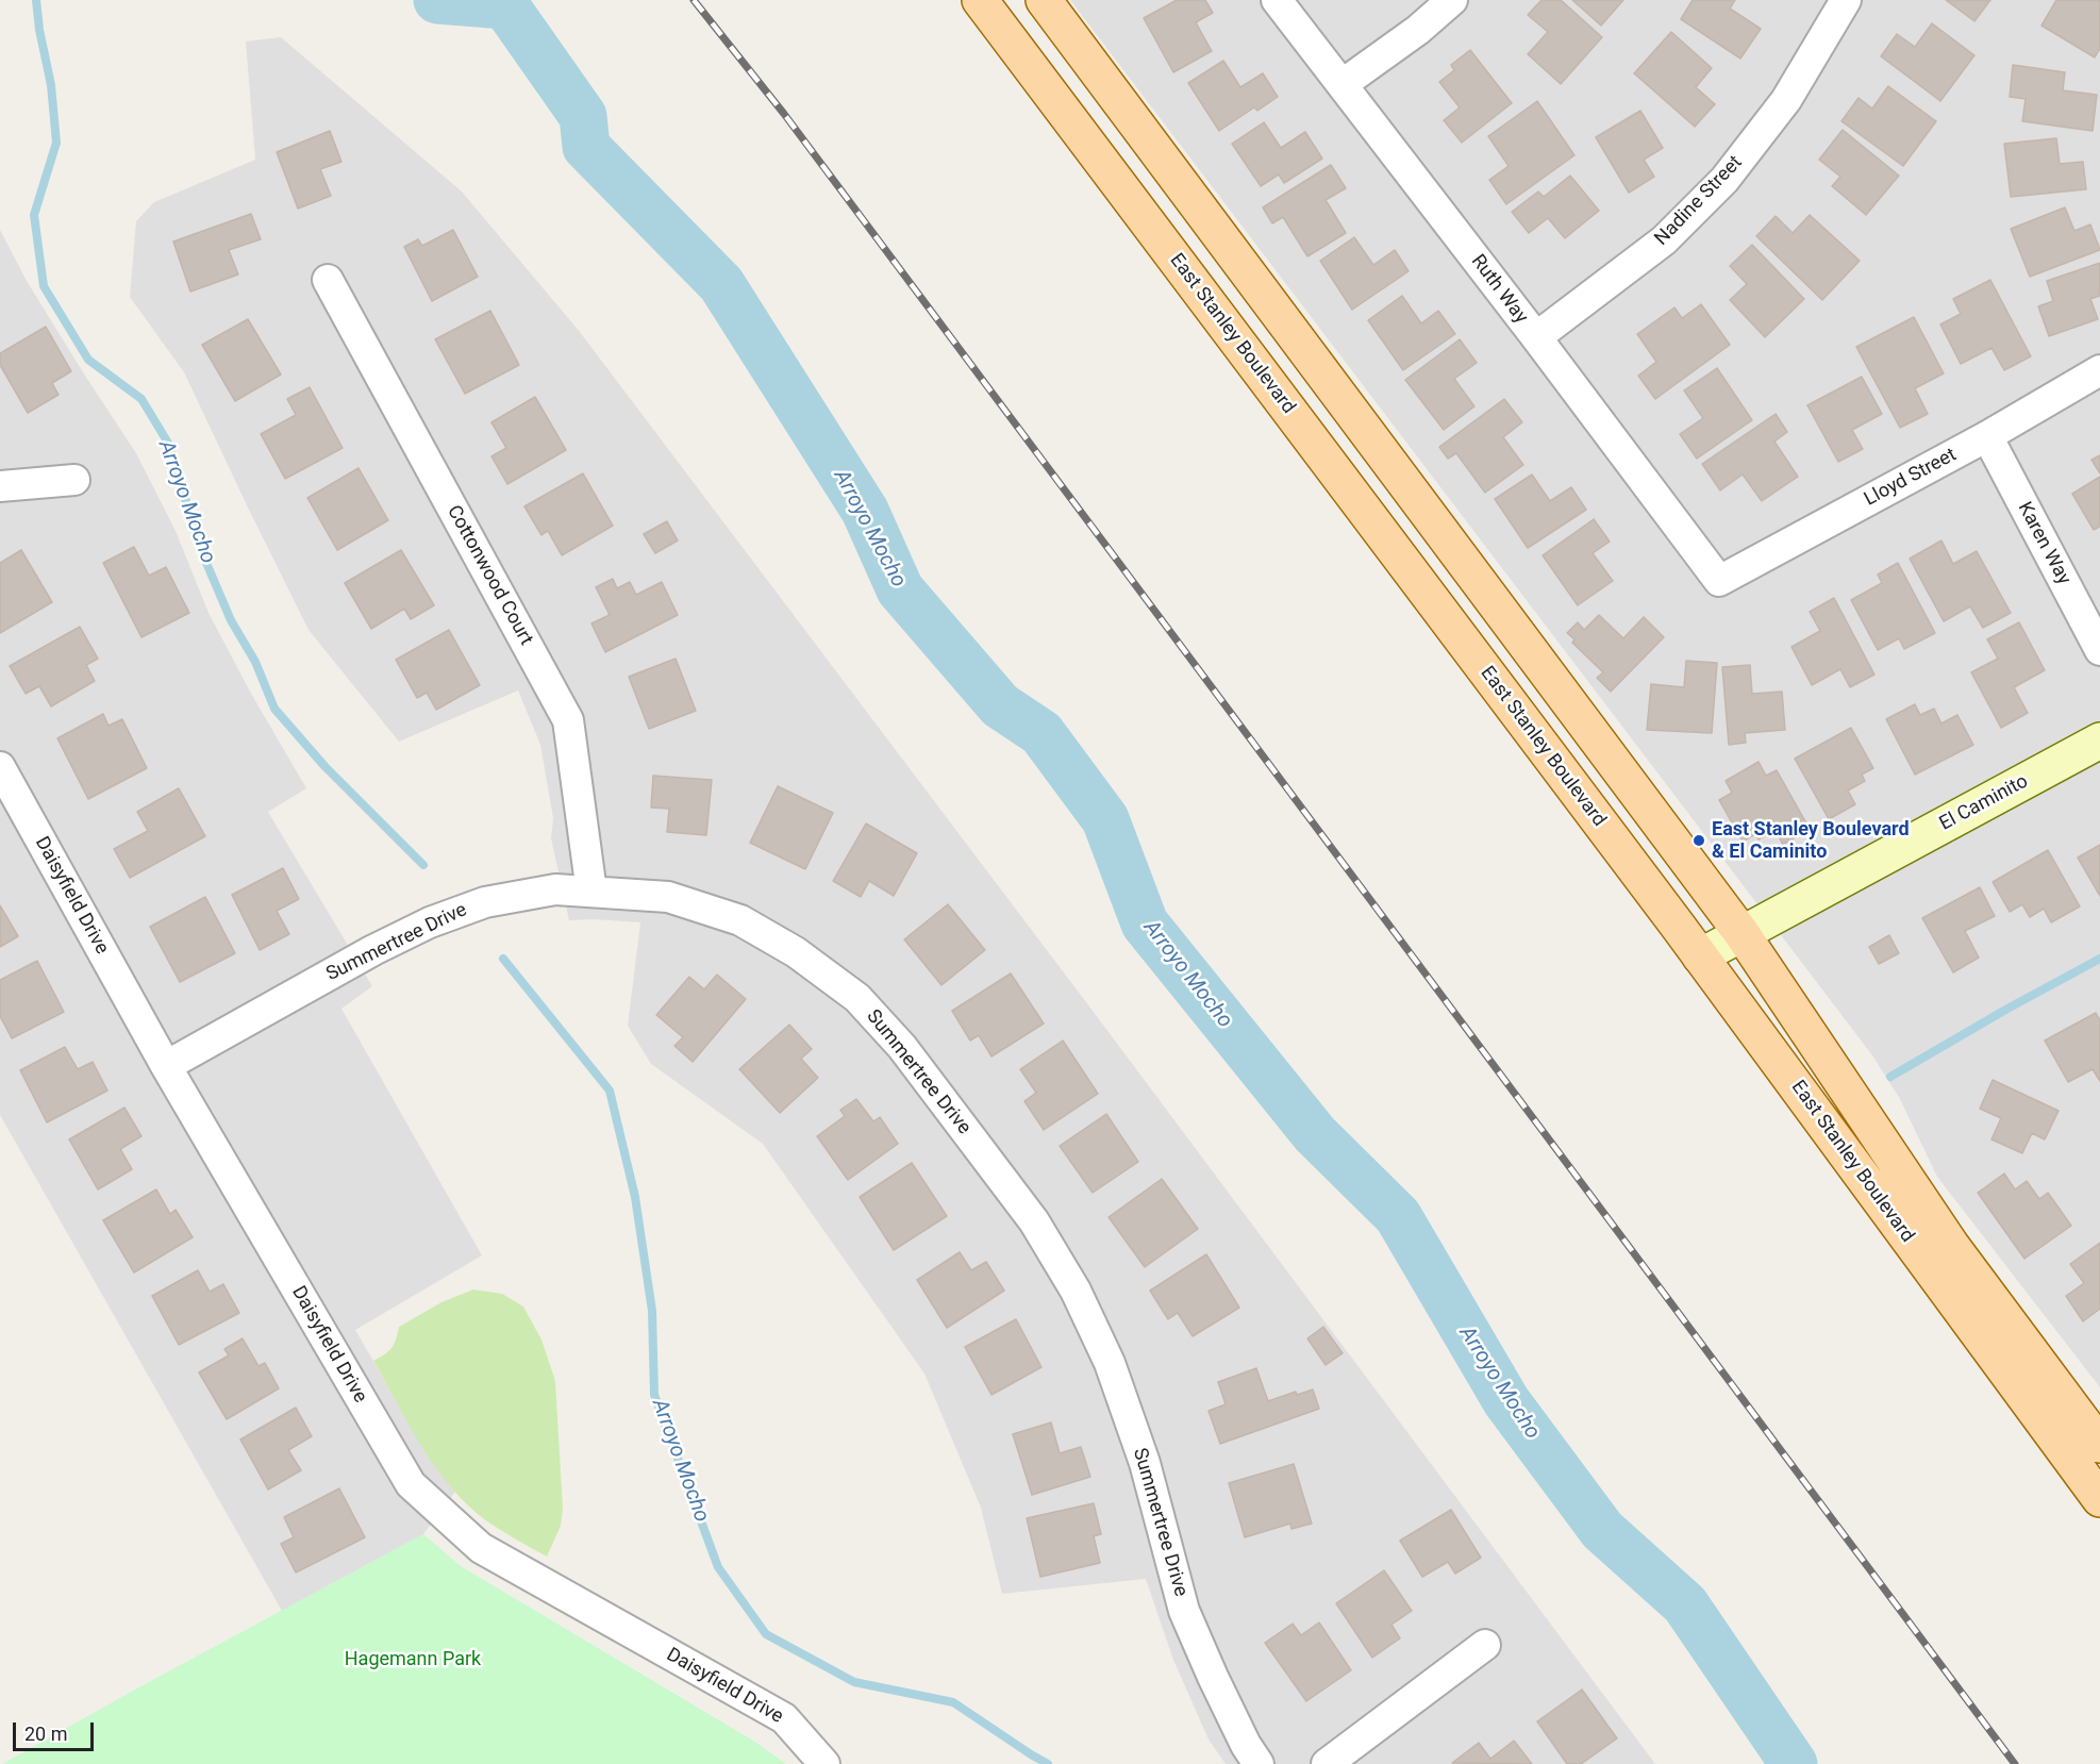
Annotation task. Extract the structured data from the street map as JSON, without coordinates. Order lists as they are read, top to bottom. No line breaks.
{"streets":{"main road":["East Stanley Boulevard"],"street":["Nadine Street","Ruth Way","Lloyd Street","Karen Way","Cottonwood Court","El Caminito","Daisyfield Drive","Summertree Drive"]},"crossings":[["Nadine Street","Ruth Way"],["Ruth Way","Lloyd Street"],["East Stanley Boulevard","El Caminito"],["Lloyd Street","Karen Way"],["Cottonwood Court","Summertree Drive"],["Daisyfield Drive","Summertree Drive"]],"water":["Arroyo Mocho"],"parks":["Hagemann Park"],"places":["East Stanley Boulevard & El Caminito"],"scale_bar":"20 m"}
